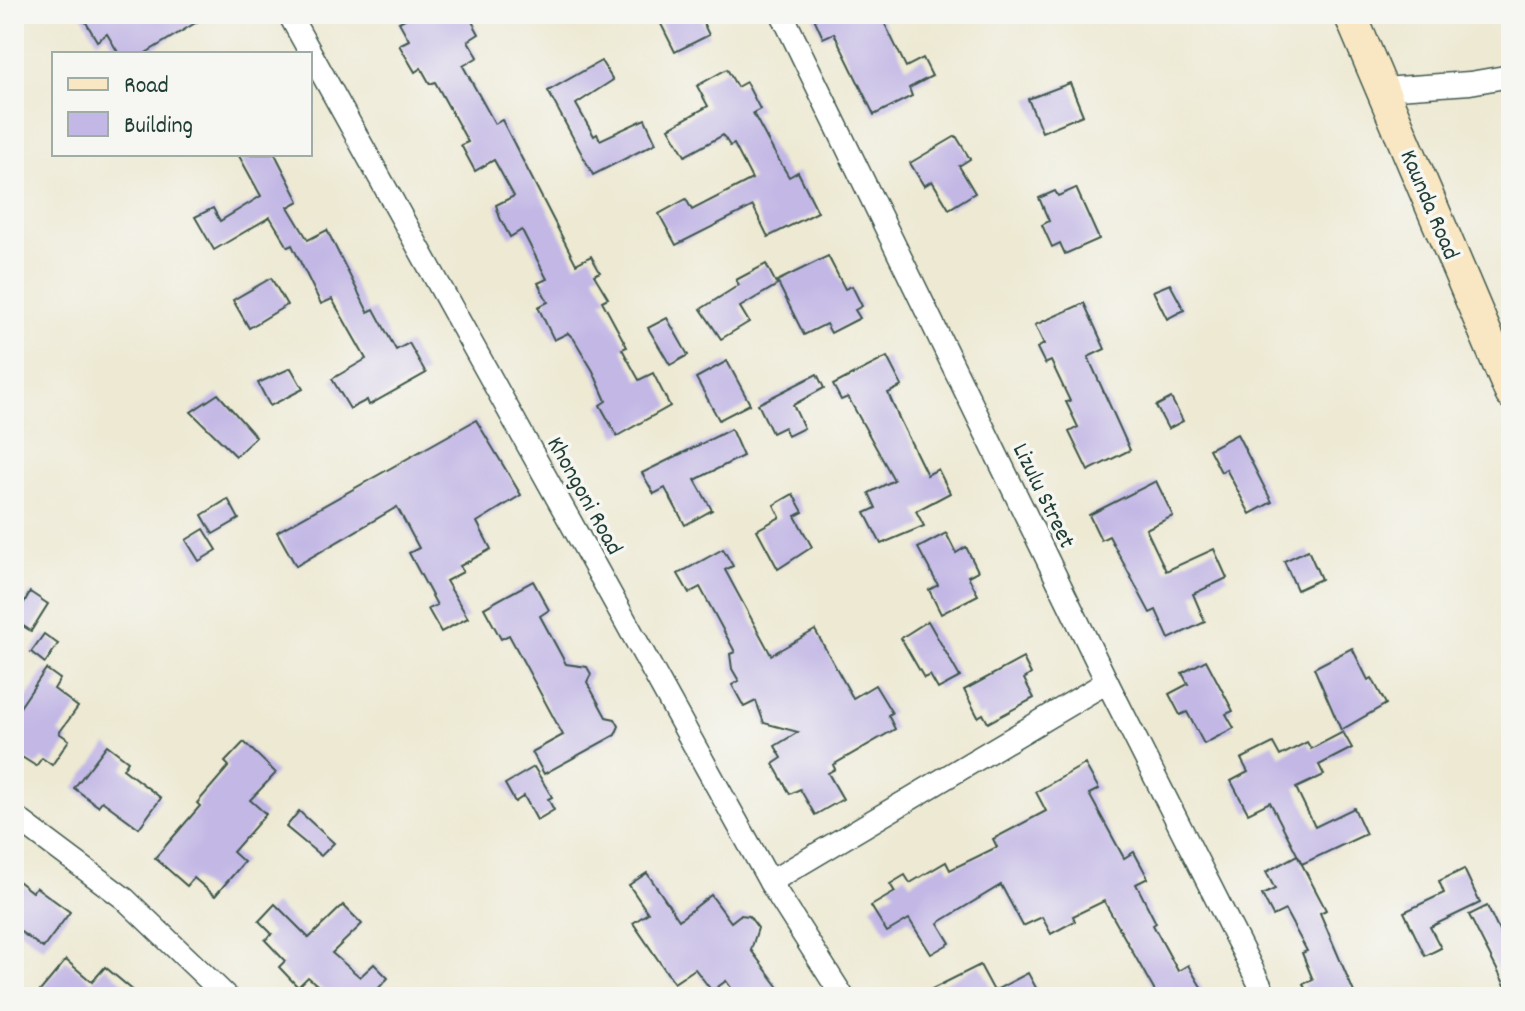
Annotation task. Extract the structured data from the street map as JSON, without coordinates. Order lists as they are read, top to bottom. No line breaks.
{"streets":{"main road":["Kaunda Road"],"street":["Khongoni Road","Lizulu Street"]},"legend":["Road","Building"]}
